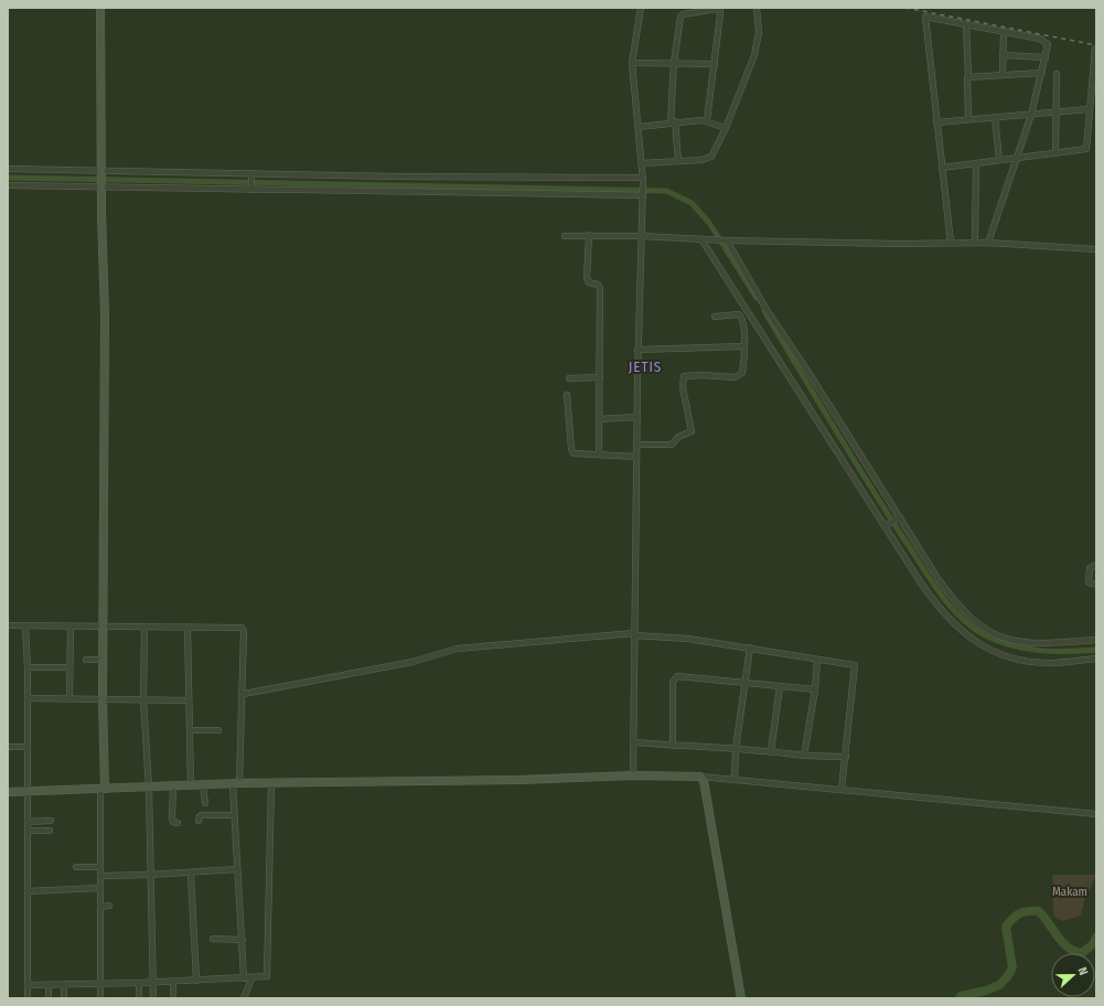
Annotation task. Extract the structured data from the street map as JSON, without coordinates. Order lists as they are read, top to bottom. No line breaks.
{"districts":["JETIS"],"parks":["Makam"],"north":"right"}
